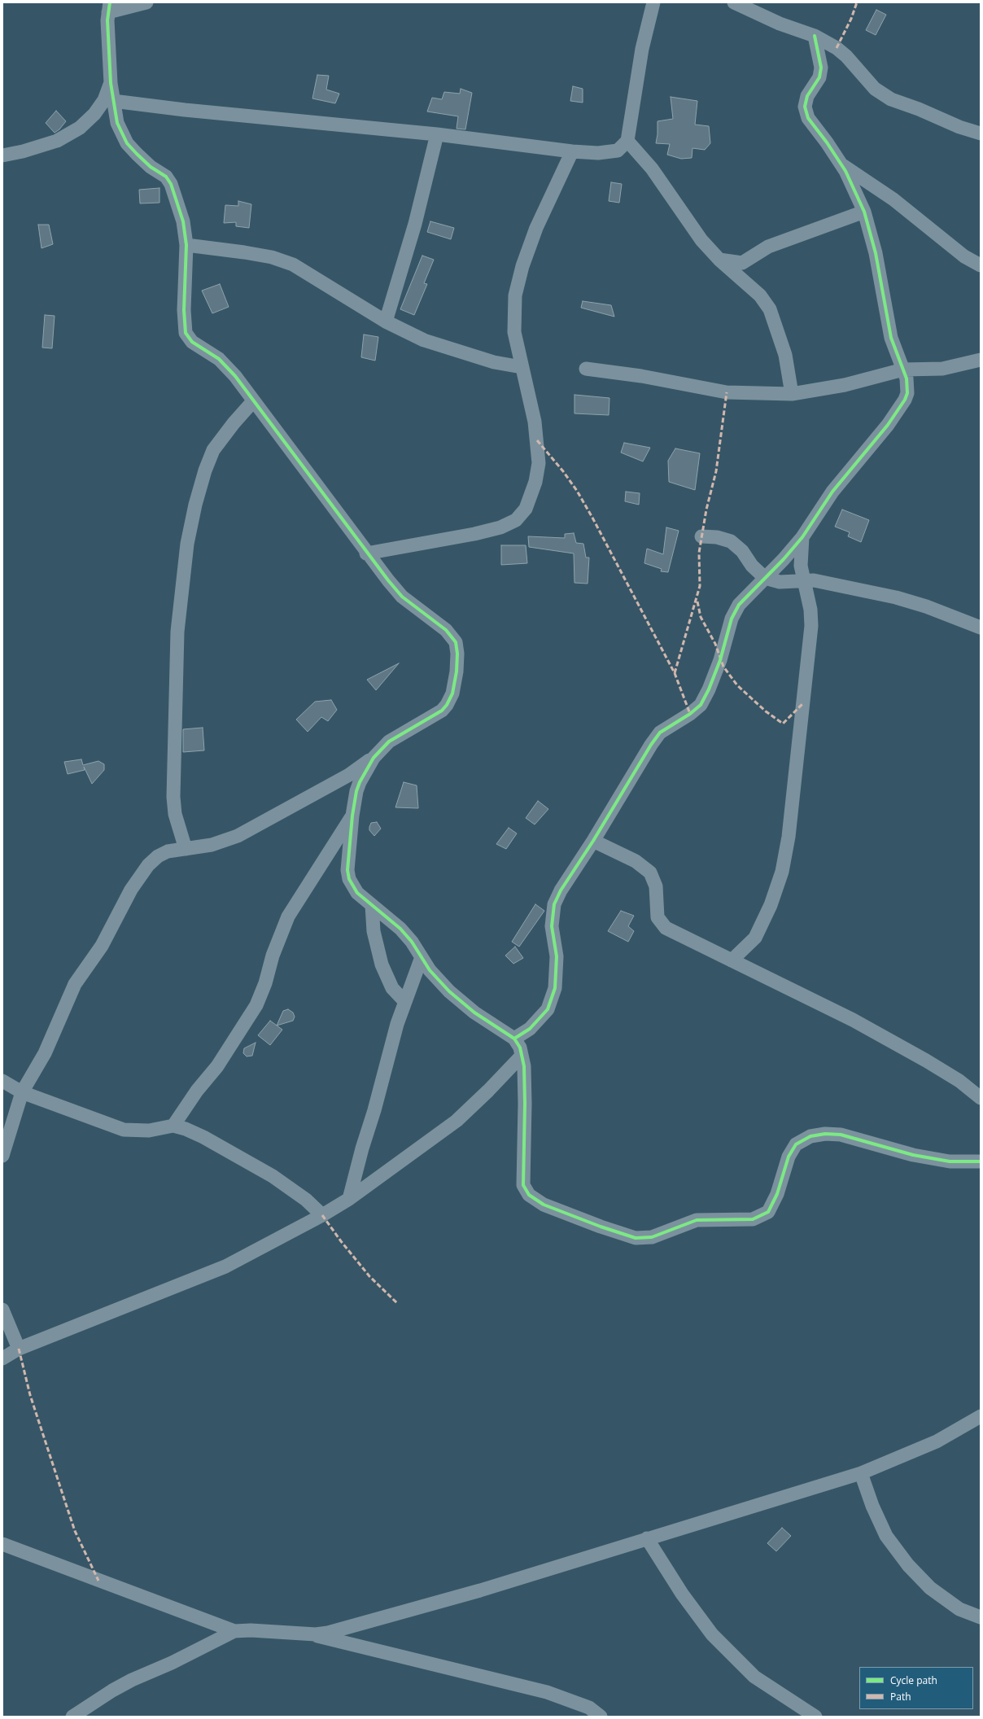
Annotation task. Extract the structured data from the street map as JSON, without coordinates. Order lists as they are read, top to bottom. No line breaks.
{"legend":["Cycle path","Path"]}
